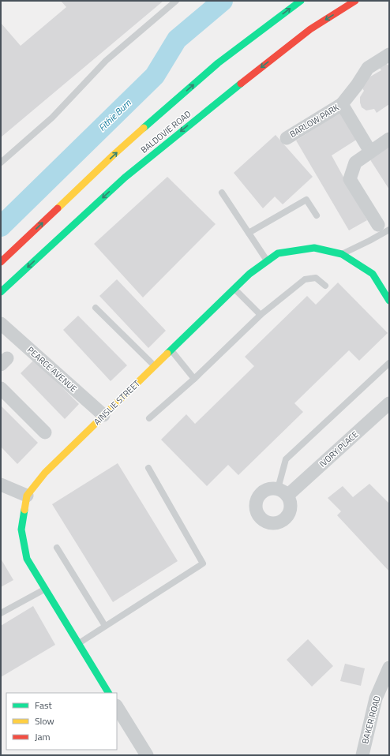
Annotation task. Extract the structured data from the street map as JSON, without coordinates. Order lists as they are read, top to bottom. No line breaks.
{"streets":{"main road":["BALDOVIE ROAD","AINSLIE STREET"],"street":["BARLOW PARK","PEARCE AVENUE","IVORY PLACE","BAKER ROAD"]},"crossings":[["PEARCE AVENUE","AINSLIE STREET"]],"water":["Fithie Burn"],"legend":["Fast","Slow","Jam"]}
